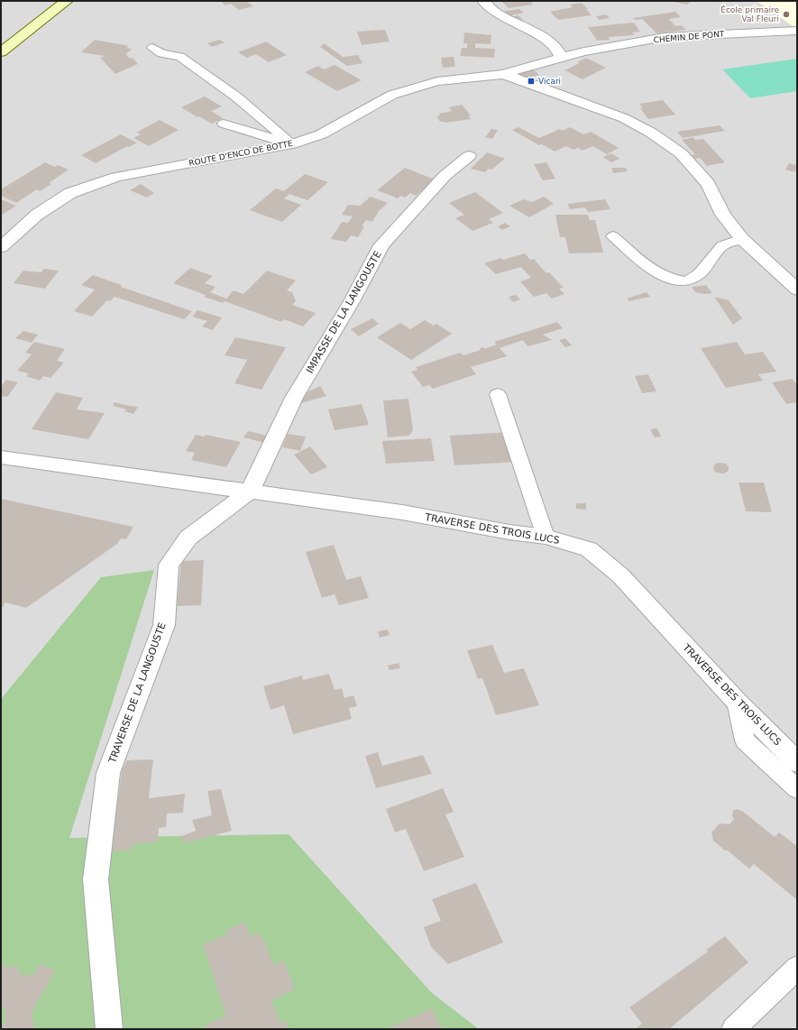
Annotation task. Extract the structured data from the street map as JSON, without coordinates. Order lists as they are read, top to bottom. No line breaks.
{"streets":{"street":["CHEMIN DE PONT","ROUTE D'ENCO DE BOTTE","IMPASSE DE LA LANGOUSTE","TRAVERSE DES TROIS LUCS","TRAVERSE DE LA LANGOUSTE"]},"crossings":[["CHEMIN DE PONT","ROUTE D'ENCO DE BOTTE"],["IMPASSE DE LA LANGOUSTE","TRAVERSE DES TROIS LUCS"],["IMPASSE DE LA LANGOUSTE","TRAVERSE DE LA LANGOUSTE"],["TRAVERSE DES TROIS LUCS","TRAVERSE DE LA LANGOUSTE"]],"places":{"other":["École primaire Val Fleuri"],"transit":["Vicari"]}}
